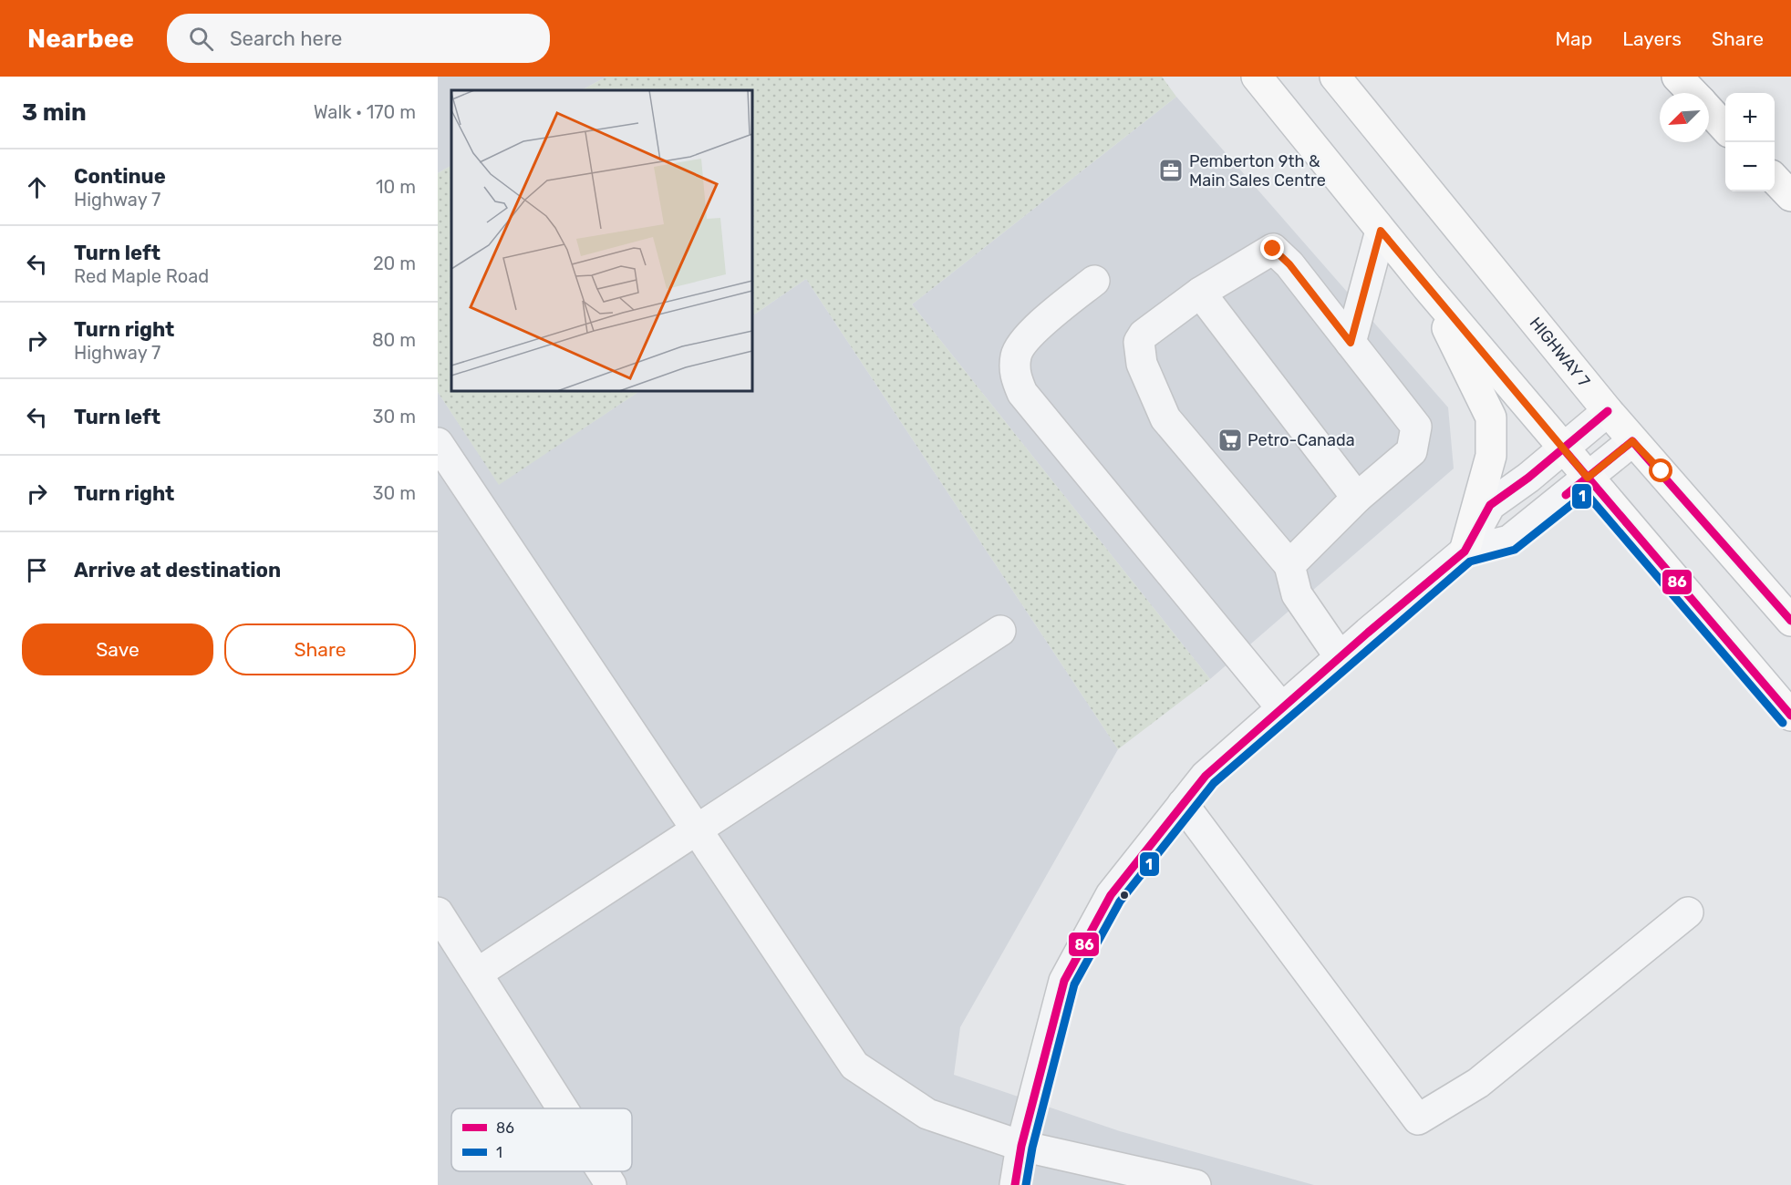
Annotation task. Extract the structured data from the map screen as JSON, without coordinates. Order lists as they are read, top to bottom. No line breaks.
{"streets":{"main road":["HIGHWAY 7"]},"places":{"office":["Pemberton 9th & Main Sales Centre"],"supermarket":["Petro-Canada"]},"lines":["transit line 86","transit line 1"],"legend":["86","1"],"north":"bottom left","page":{"header":"Nearbee","search":"Search here","nav":["Map","Layers","Share"],"heading":["3 min","Walk · 170 m"],"map_buttons":["+","−"],"list":[["Continue","Highway 7","10 m"],["Turn left","Red Maple Road","20 m"],["Turn right","Highway 7","80 m"],["Turn left","30 m"],["Turn right","30 m"],"Arrive at destination"],"buttons":["Save","Share"]}}
